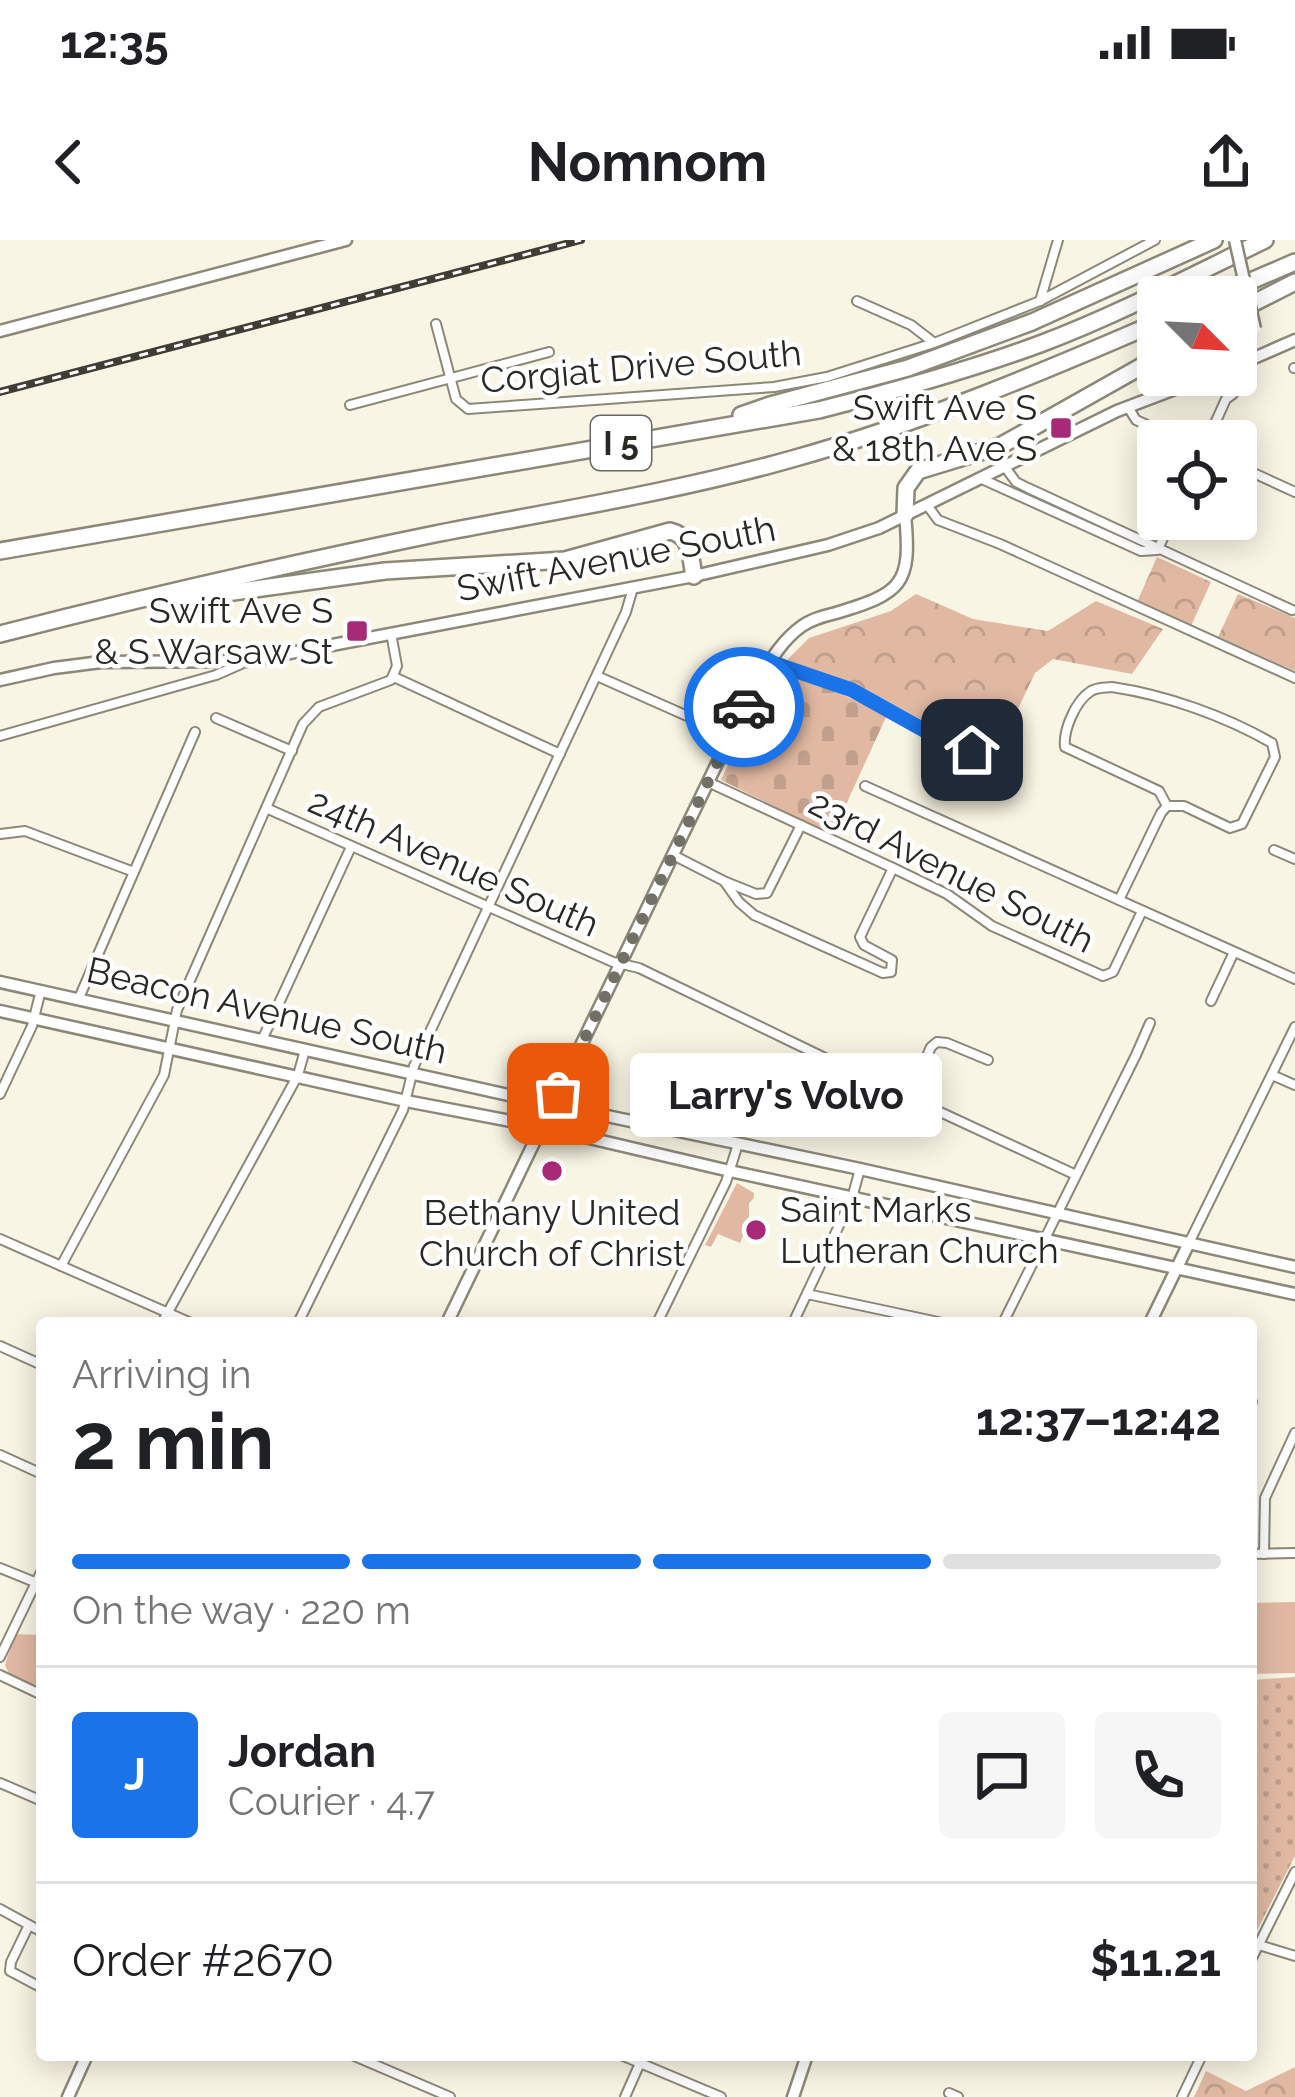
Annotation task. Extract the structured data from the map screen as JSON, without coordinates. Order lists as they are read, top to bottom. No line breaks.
{"streets":{"highway":["I 5"],"main road":["Swift Avenue South","Beacon Avenue South"],"street":["Corgiat Drive South","24th Avenue South","23rd Avenue South"]},"places":{"transit":["Swift Ave S & 18th Ave S","Swift Ave S & S Warsaw St"],"other":["Larry's Volvo","Bethany United Church of Christ","Saint Marks Lutheran Church"]},"north":"bottom right","page":{"status":"12:35","header":"Nomnom","bubble":"Larry's Volvo","heading":["2 min","Arriving in","12:37–12:42"],"panel":["Jordan","Courier · 4.7","Order #2670","$11.21"],"bar":"On the way · 220 m","round":"J"}}
